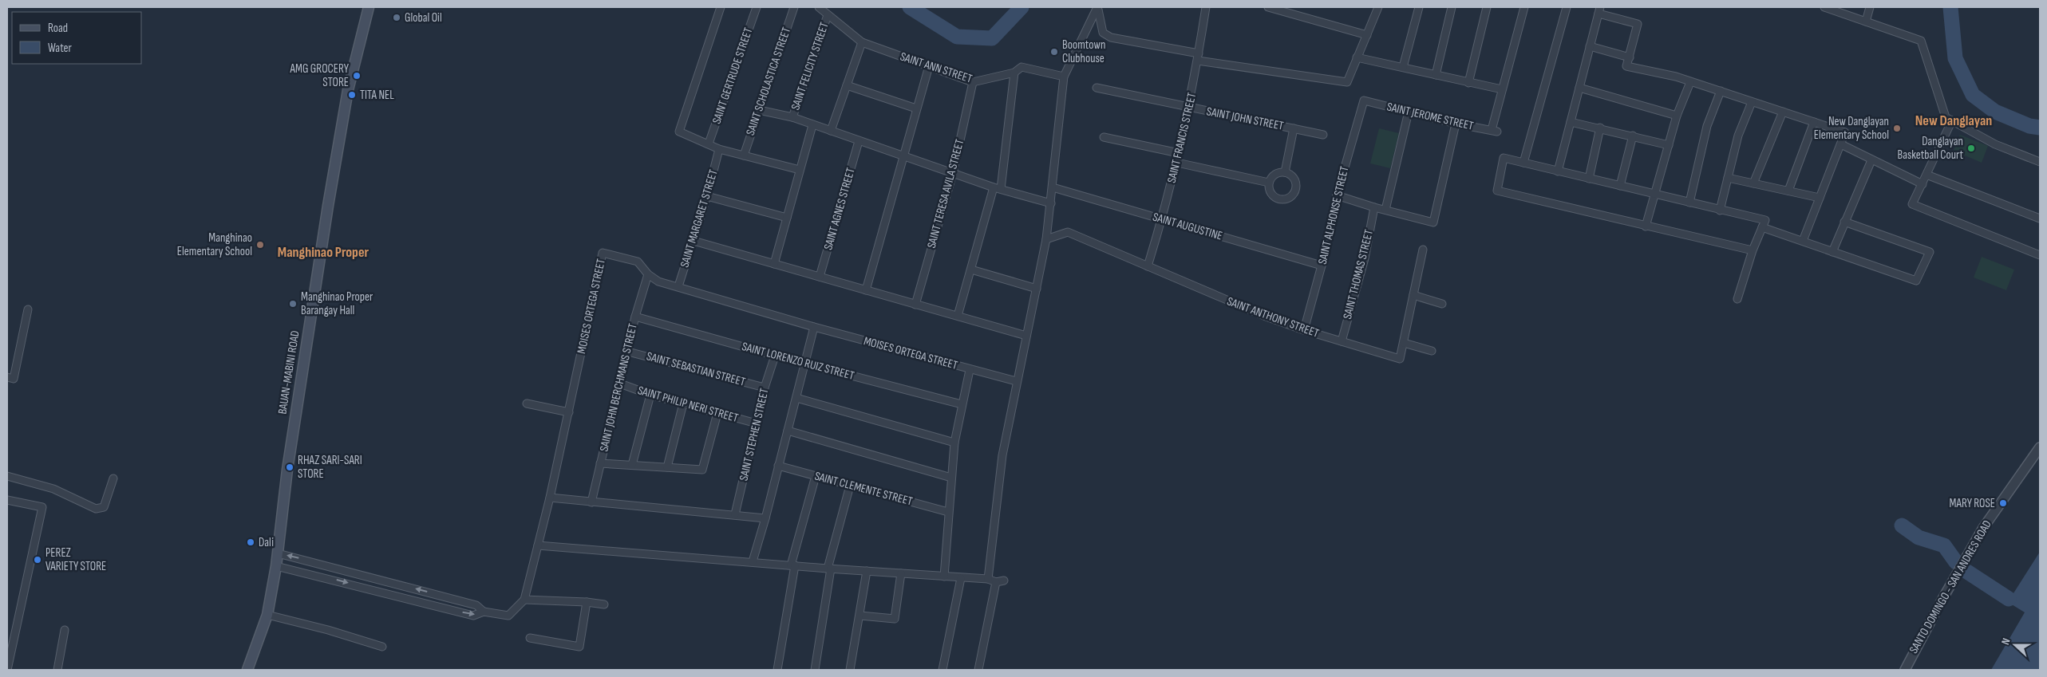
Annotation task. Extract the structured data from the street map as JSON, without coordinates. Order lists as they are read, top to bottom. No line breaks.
{"streets":{"main road":["BAUAN-MABINI ROAD"],"street":["SAINT FELICITY STREET","SAINT ANN STREET","SAINT GERTRUDE STREET","SAINT SCHOLASTICA STREET","SAINT JEROME STREET","SAINT JOHN STREET","SAINT FRANCIS STREET","SAINT TERESA AVILA STREET","SAINT AGNES STREET","SAINT ALPHONSE STREET","SAINT MARGARET STREET","SAINT AUGUSTINE","SAINT THOMAS STREET","MOISES ORTEGA STREET","SAINT ANTHONY STREET","SAINT LORENZO RUIZ STREET","SAINT SEBASTIAN STREET","SAINT JOHN BERCHMANS STREET","SAINT PHILIP NERI STREET","SAINT STEPHEN STREET","SAINT CLEMENTE STREET","SANTO DOMINGO - SAN ANDRES ROAD"]},"crossings":[["SAINT FELICITY STREET","SAINT ANN STREET"],["SAINT ANN STREET","SAINT TERESA AVILA STREET"],["SAINT JEROME STREET","SAINT ALPHONSE STREET"],["SAINT JOHN STREET","SAINT FRANCIS STREET"],["SAINT FRANCIS STREET","SAINT AUGUSTINE"],["SAINT FRANCIS STREET","SAINT ANTHONY STREET"],["SAINT ALPHONSE STREET","SAINT AUGUSTINE"],["SAINT ALPHONSE STREET","SAINT ANTHONY STREET"],["SAINT MARGARET STREET","MOISES ORTEGA STREET"],["SAINT THOMAS STREET","SAINT ANTHONY STREET"],["MOISES ORTEGA STREET","SAINT JOHN BERCHMANS STREET"],["SAINT LORENZO RUIZ STREET","SAINT JOHN BERCHMANS STREET"],["SAINT LORENZO RUIZ STREET","SAINT STEPHEN STREET"],["SAINT SEBASTIAN STREET","SAINT JOHN BERCHMANS STREET"],["SAINT SEBASTIAN STREET","SAINT STEPHEN STREET"],["SAINT JOHN BERCHMANS STREET","SAINT PHILIP NERI STREET"],["SAINT PHILIP NERI STREET","SAINT STEPHEN STREET"]],"districts":["New Danglayan","Manghinao Proper"],"places":["Global Oil","Boomtown Clubhouse","AMG GROCERY STORE","TITA NEL","New Danglayan Elementary School","Danglayan Basketball Court","Manghinao Elementary School","Manghinao Proper Barangay Hall","RHAZ SARI-SARI STORE","MARY ROSE","Dali","PEREZ VARIETY STORE"],"legend":["Road","Water"],"north":"left"}
